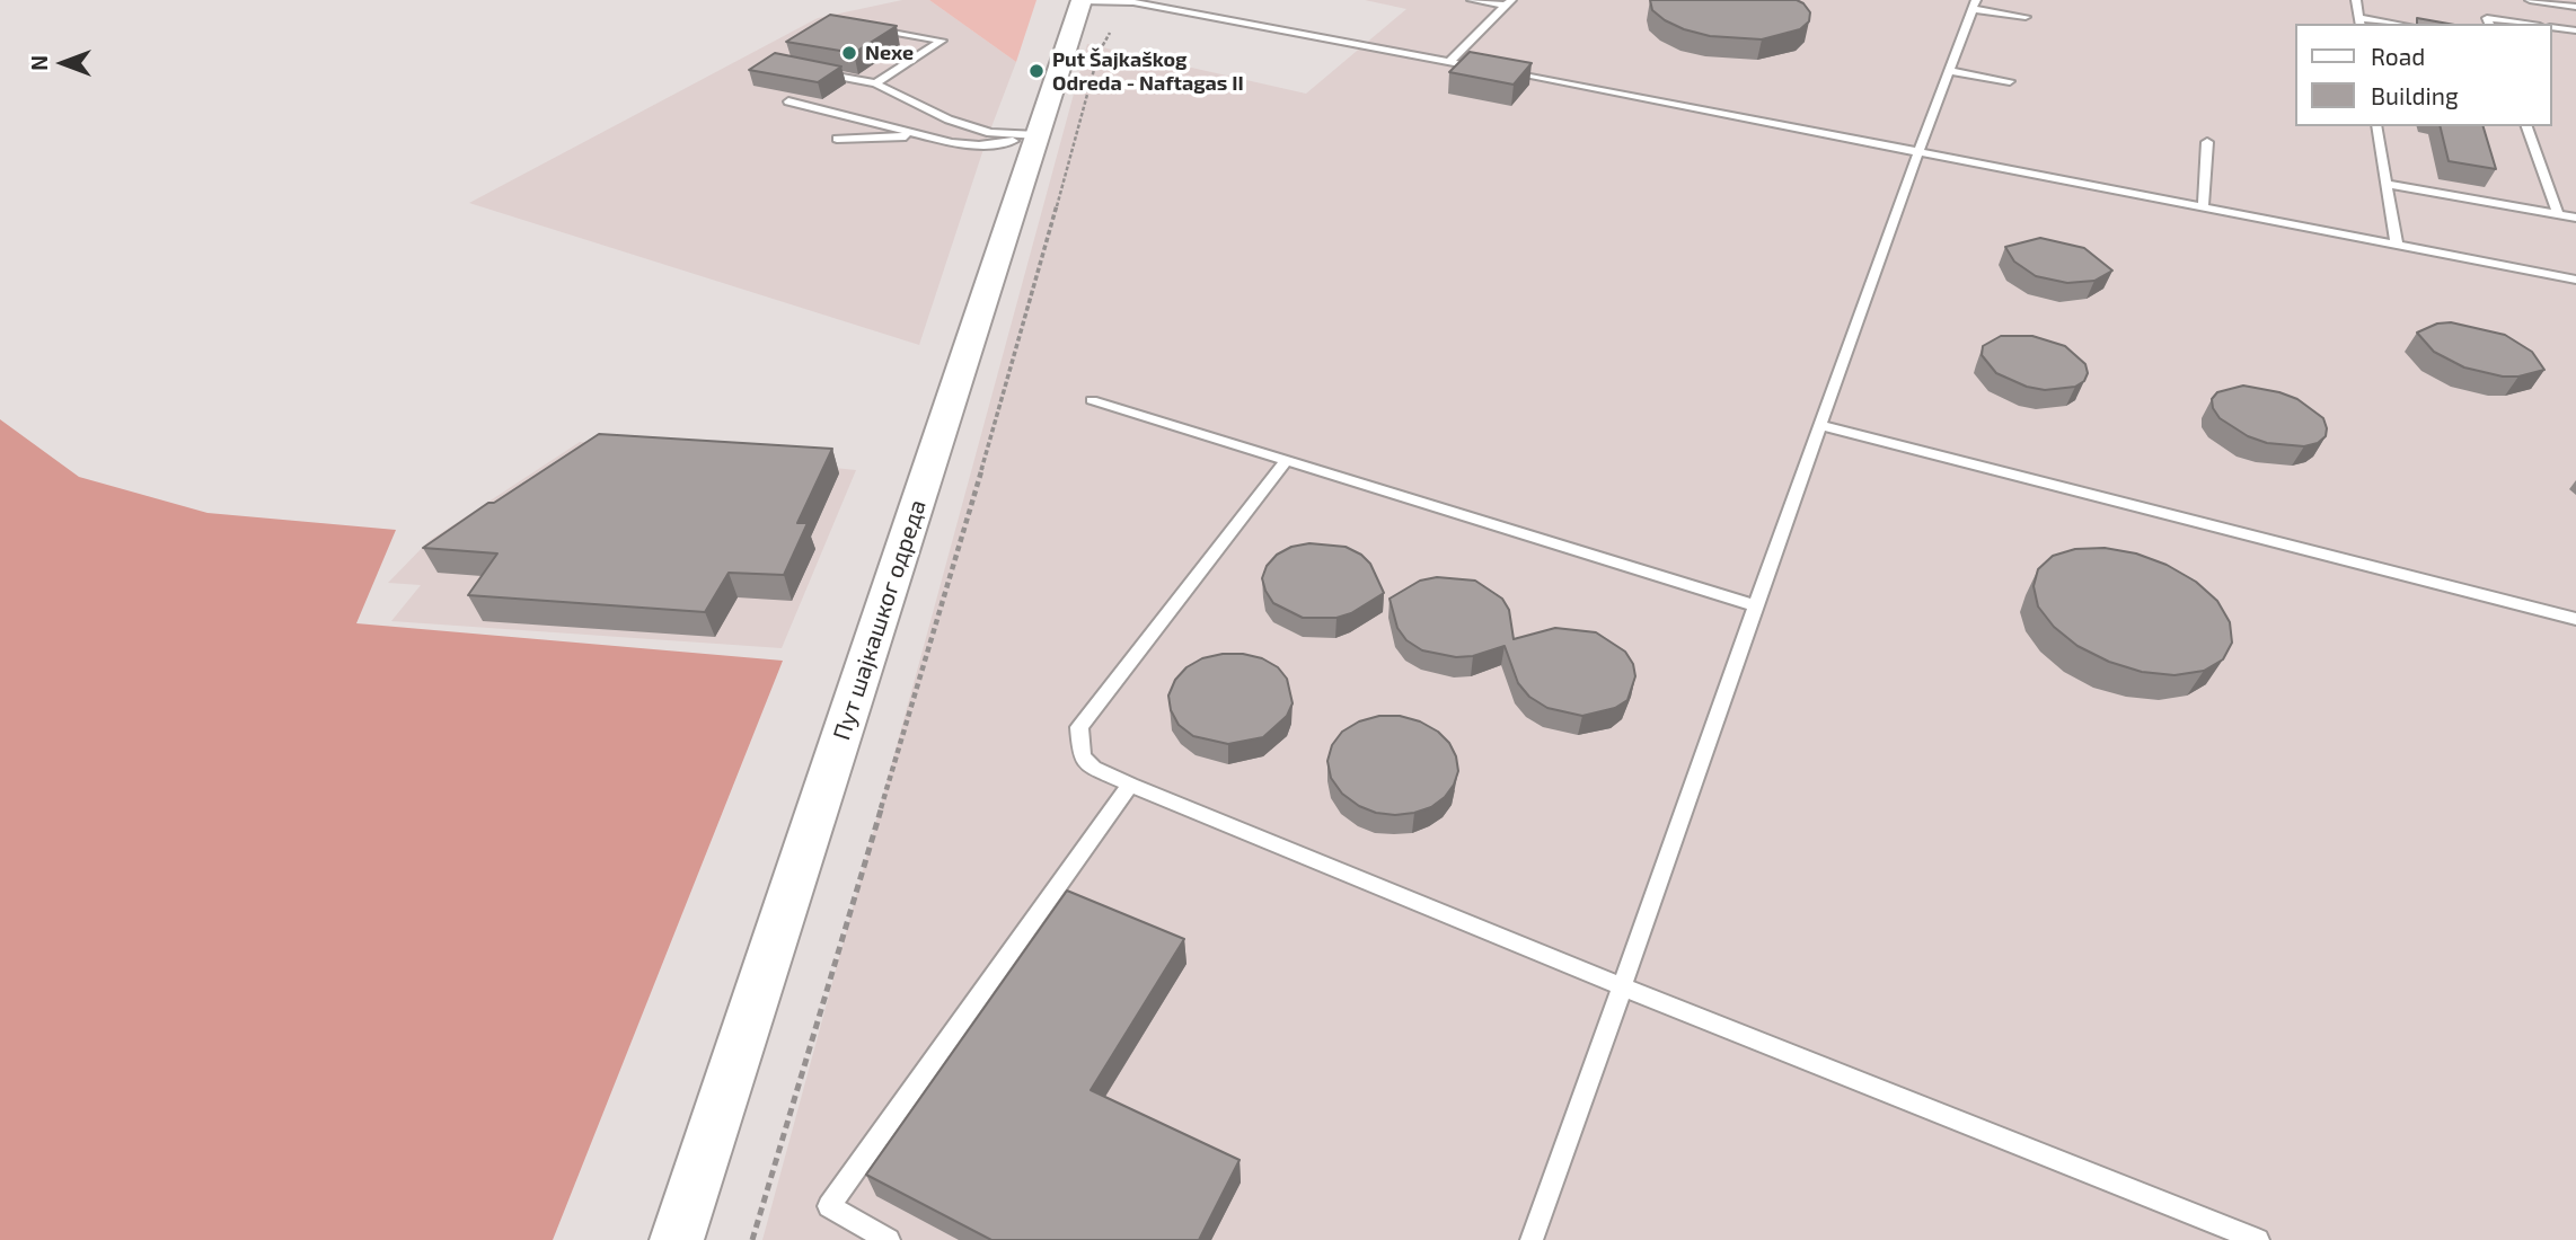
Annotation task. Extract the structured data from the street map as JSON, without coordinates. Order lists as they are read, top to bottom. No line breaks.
{"streets":{"street":["Пут шајкашког одреда"]},"places":["Nexe","Put Šajkaškog Odreda - Naftagas II"],"legend":["Road","Building"],"north":"left"}
